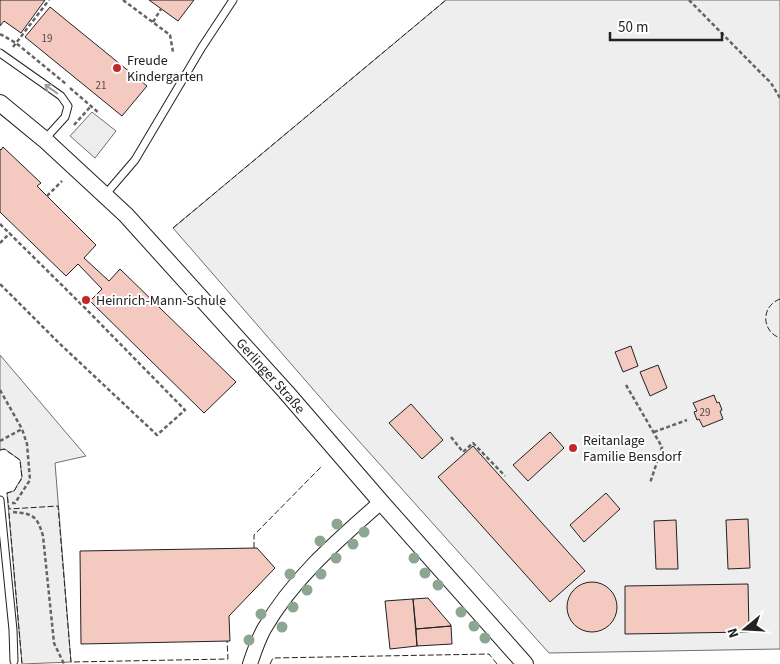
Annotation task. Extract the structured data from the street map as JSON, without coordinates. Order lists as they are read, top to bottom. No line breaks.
{"streets":{"street":["Gerlinger Straße"]},"places":["Freude Kindergarten","Heinrich-Mann-Schule","Reitanlage Familie Bensdorf"],"house_numbers":["19","21","29"],"scale_bar":"50 m","north":"left"}
